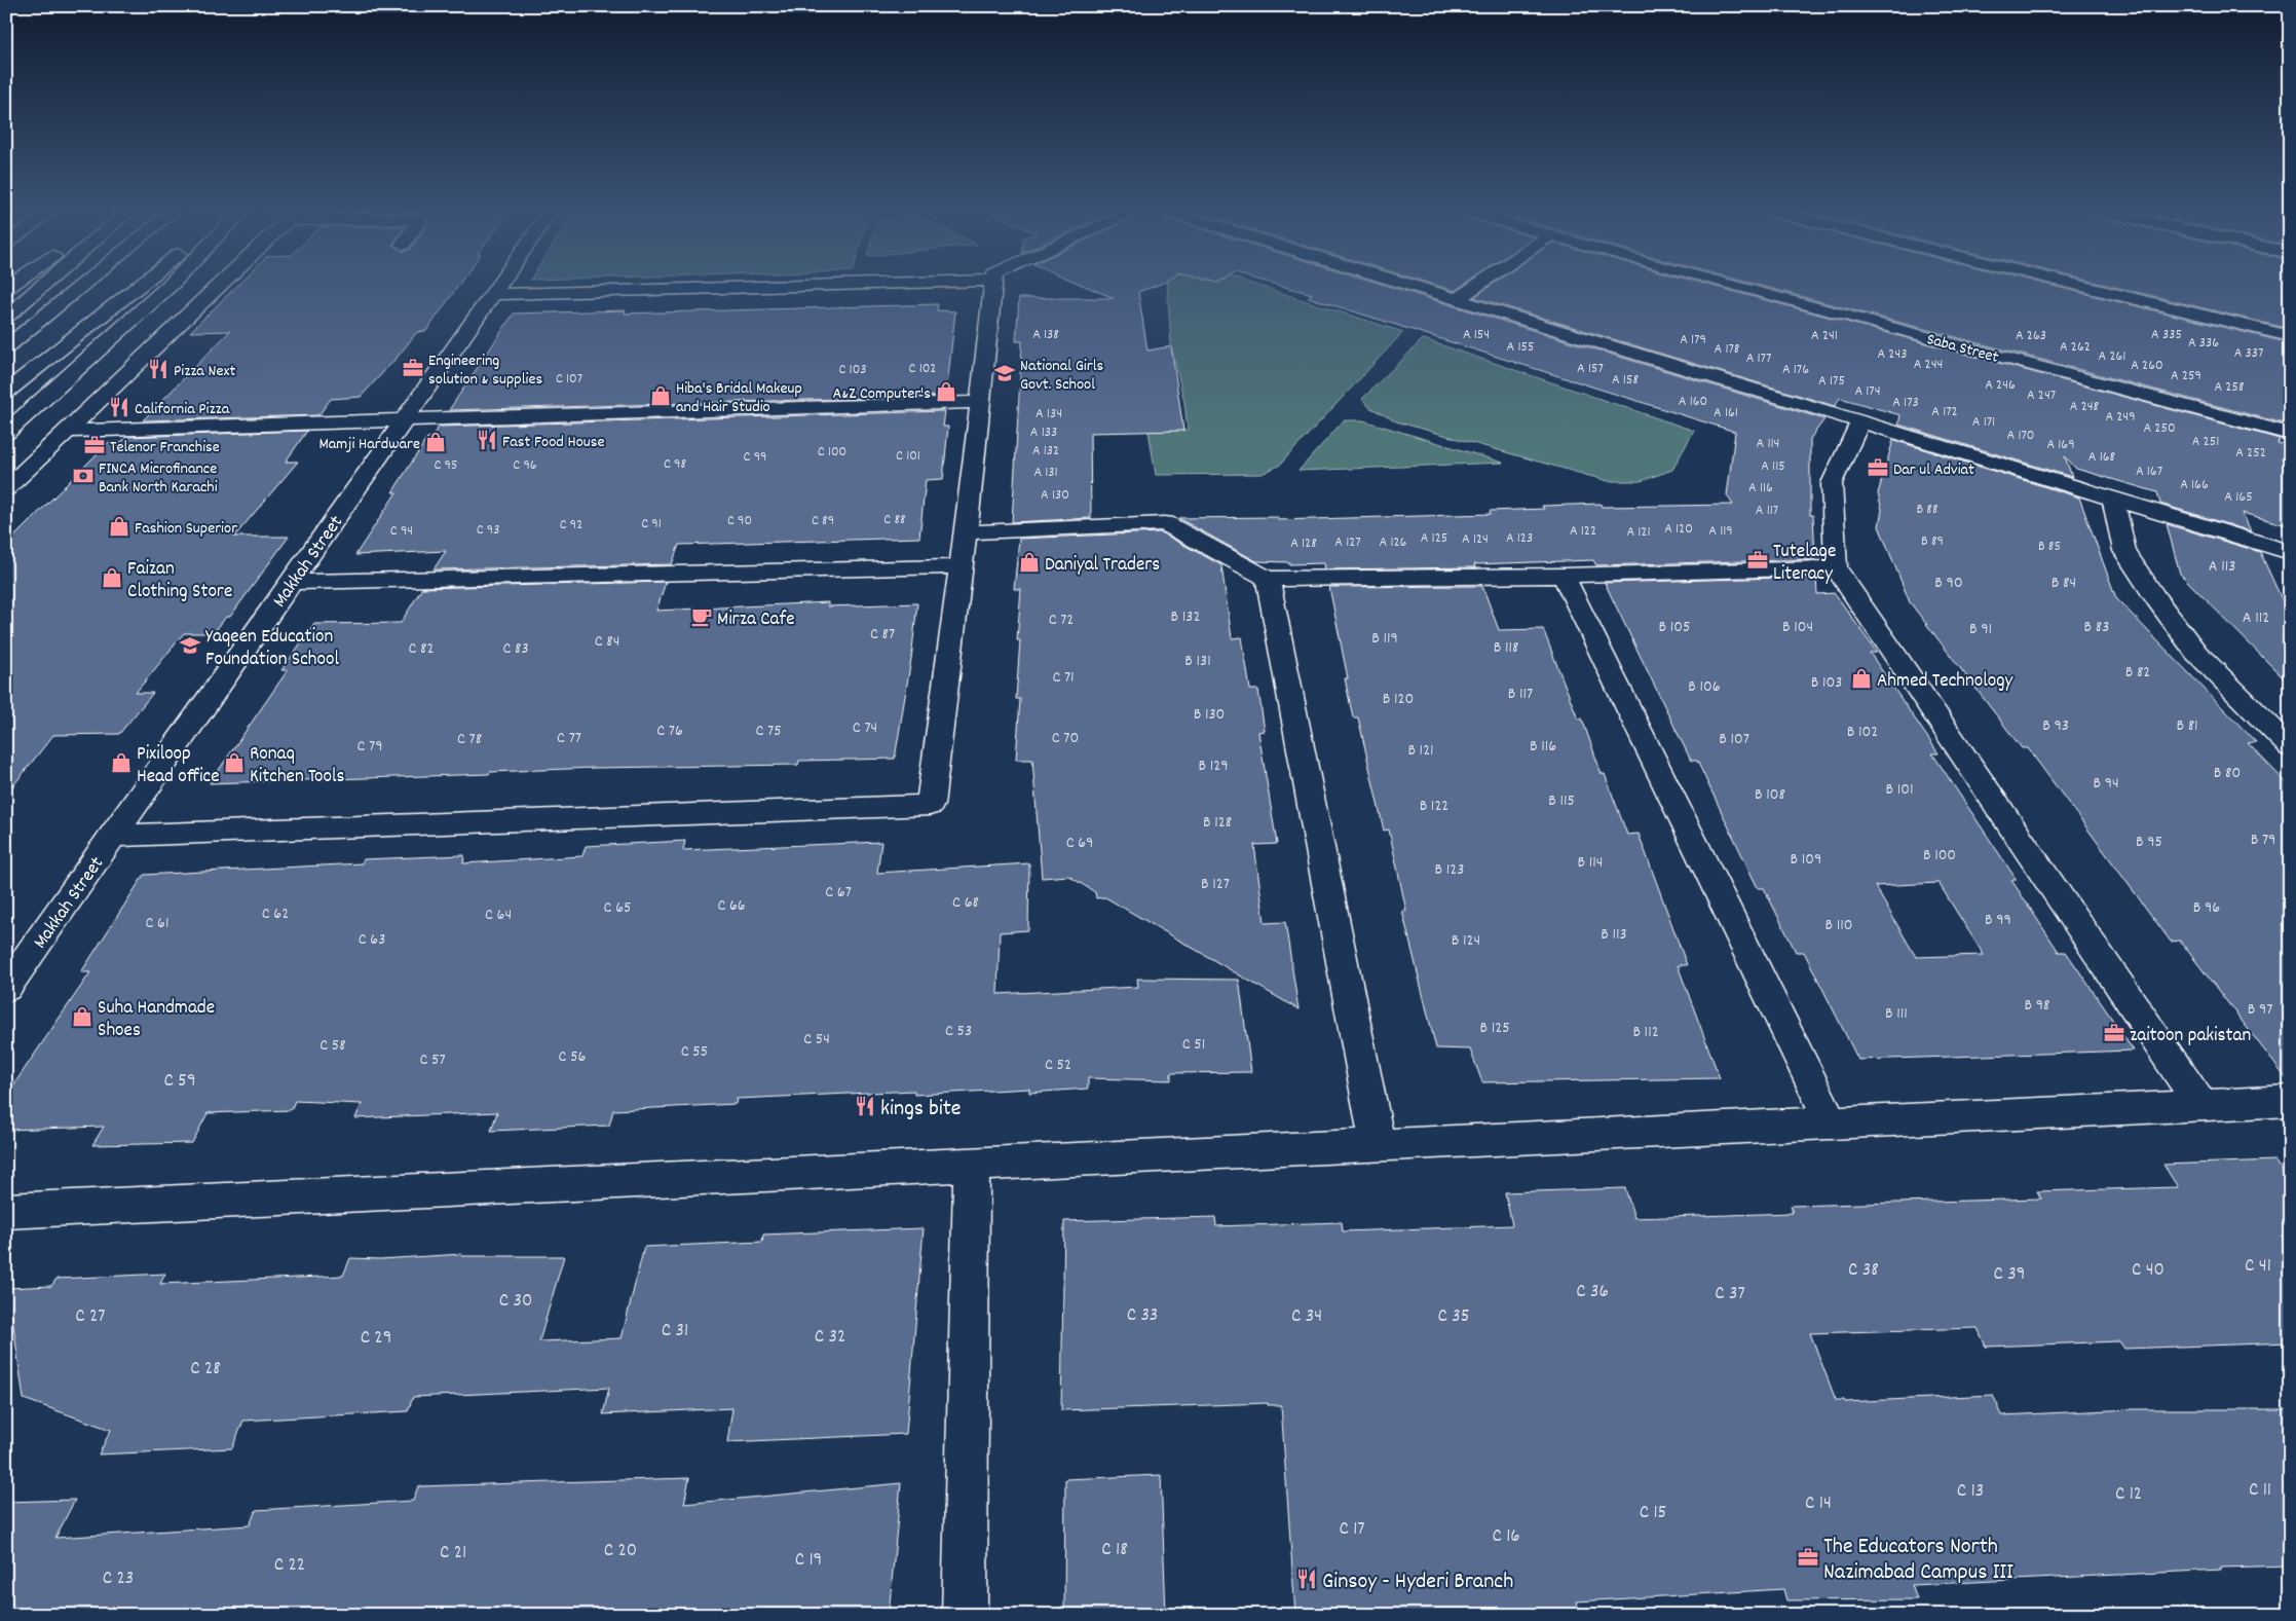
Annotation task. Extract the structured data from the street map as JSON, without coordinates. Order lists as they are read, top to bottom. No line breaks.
{"streets":{"street":["Saba Street","Makkah Street"]},"places":{"office":["Engineering solution & supplies","Telenor Franchise","Dar ul Adviat","Tutelage Literacy","zaitoon pakistan","The Educators North Nazimabad Campus III"],"restaurant":["Pizza Next","California Pizza","Fast Food House","kings bite","Ginsoy - Hyderi Branch"],"school or university":["National Girls Govt. School","Yaqeen Education Foundation School"],"shop":["A&Z Computer's","Hiba's Bridal Makeup and Hair Studio","Mamji Hardware","Fashion Superior","Daniyal Traders","Faizan Clothing Store","Ahmed Technology","Pixiloop Head office","Ronaq Kitchen Tools","Suha Handmade Shoes"],"bank":["FINCA Microfinance Bank North Karachi"],"cafe":["Mirza Cafe"]},"house_numbers":["A 138","A 154","A 335","A 241","A 263","A 179","A 336","A 155","A 262","A 178","A 337","A 243","A 261","A 177","A 244","A 260","C 102","A 157","C 103","A 176","A 259","C 107","A 158","A 175","A 246","A 258","A 174","A 247","A 160","A 173","A 248","A 172","A 161","A 134","A 249","A 171","A 250","A 133","A 170","A 251","A 114","A 169","A 132","C 100","A 252","C 101","C 99","A 168","C 98","C 95","C 96","A 115","A 167","A 131","A 166","A 116","A 130","A 165","B 88","A 117","C 88","C 90","C 89","C 91","C 92","A 120","C 93","C 94","A 122","A 119","A 121","A 125","A 123","A 124","B 89","A 127","A 126","A 128","B 85","A 113","B 90","B 84","B 132","A 112","C 72","B 105","B 104","B 83","B 91","C 87","B 119","C 84","B 118","C 82","C 83","B 131","B 82","C 71","B 103","B 106","B 117","B 120","B 130","B 93","B 81","C 74","C 76","C 75","B 102","C 77","C 70","C 78","B 107","C 79","B 116","B 121","B 129","B 80","B 94","B 101","B 108","B 115","B 122","B 128","B 79","B 95","C 69","B 100","B 109","B 114","B 123","B 127","C 67","C 68","C 66","C 65","B 96","C 62","C 64","B 99","C 61","B 110","B 113","C 63","B 124","B 98","B 97","B 111","B 125","C 53","B 112","C 54","C 51","C 58","C 55","C 56","C 57","C 52","C 59","C 41","C 38","C 40","C 39","C 36","C 37","C 30","C 33","C 27","C 34","C 35","C 31","C 32","C 29","C 28","C 11","C 13","C 12","C 14","C 15","C 17","C 16","C 18","C 20","C 21","C 19","C 22","C 23"]}
